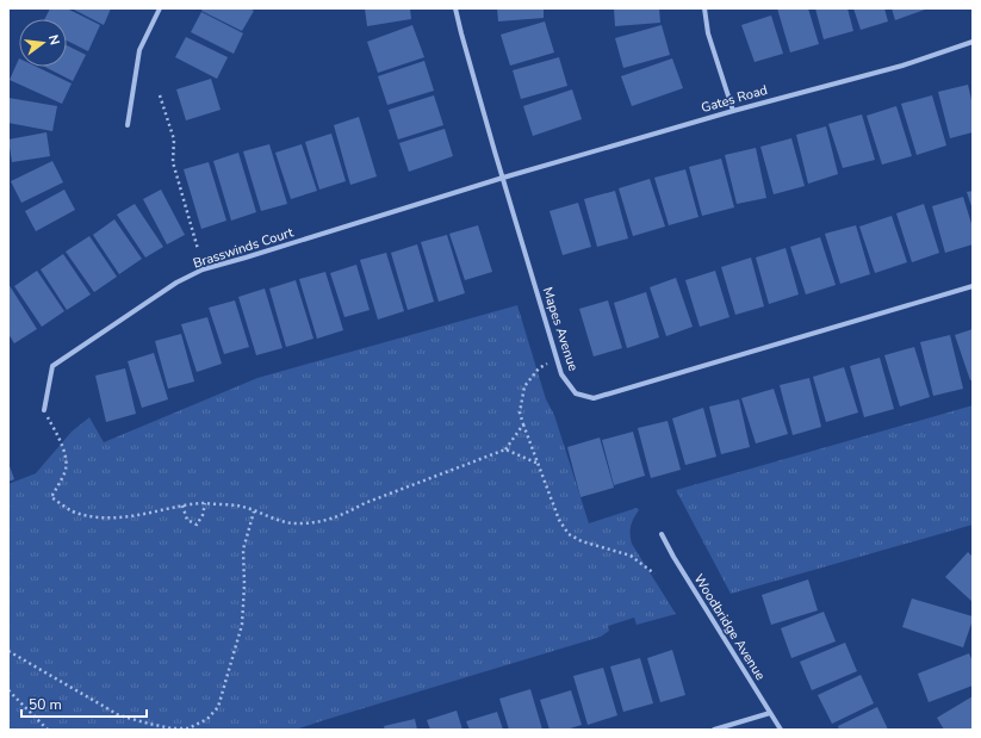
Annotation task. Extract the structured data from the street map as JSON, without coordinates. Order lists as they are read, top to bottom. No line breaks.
{"streets":{"street":["Gates Road","Brasswinds Court","Mapes Avenue","Woodbridge Avenue"]},"crossings":[["Gates Road","Brasswinds Court"],["Gates Road","Mapes Avenue"],["Brasswinds Court","Mapes Avenue"]],"scale_bar":"50 m","north":"right"}
